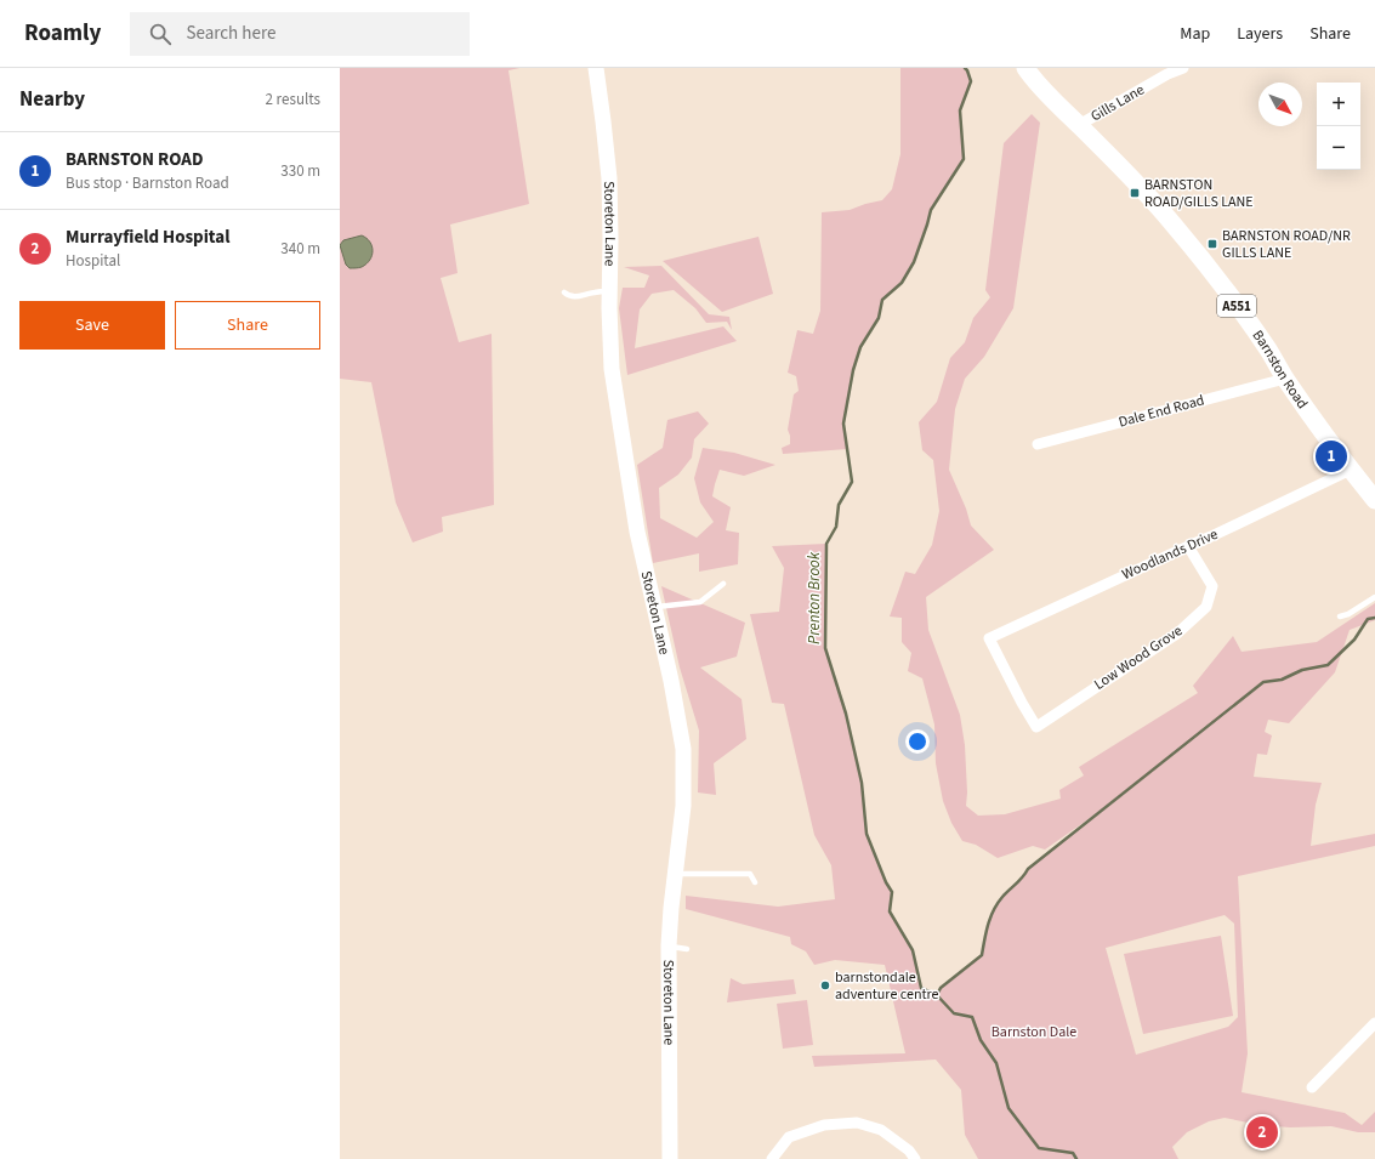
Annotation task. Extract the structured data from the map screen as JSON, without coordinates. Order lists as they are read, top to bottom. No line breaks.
{"streets":{"main road":["A551","Barnston Road"],"street":["Gills Lane","Storeton Lane","Dale End Road","Woodlands Drive","Low Wood Grove"]},"crossings":[["Gills Lane","Barnston Road"],["Barnston Road","Dale End Road"],["Barnston Road","Woodlands Drive"],["Woodlands Drive","Low Wood Grove"]],"water":["Prenton Brook"],"parks":["Barnston Dale"],"places":{"transit":["BARNSTON ROAD/GILLS LANE","BARNSTON ROAD/NR GILLS LANE"],"other":["barnstondale adventure centre"]},"north":"bottom right","page":{"header":"Roamly","search":"Search here","nav":["Map","Layers","Share"],"heading":["Nearby","2 results"],"map_buttons":["+","−"],"list":[{"mark":"1","name":"BARNSTON ROAD","note":"Bus stop · Barnston Road","value":"330 m"},{"mark":"2","name":"Murrayfield Hospital","note":"Hospital","value":"340 m"}],"buttons":["Save","Share"],"pins":["1","2"]}}
